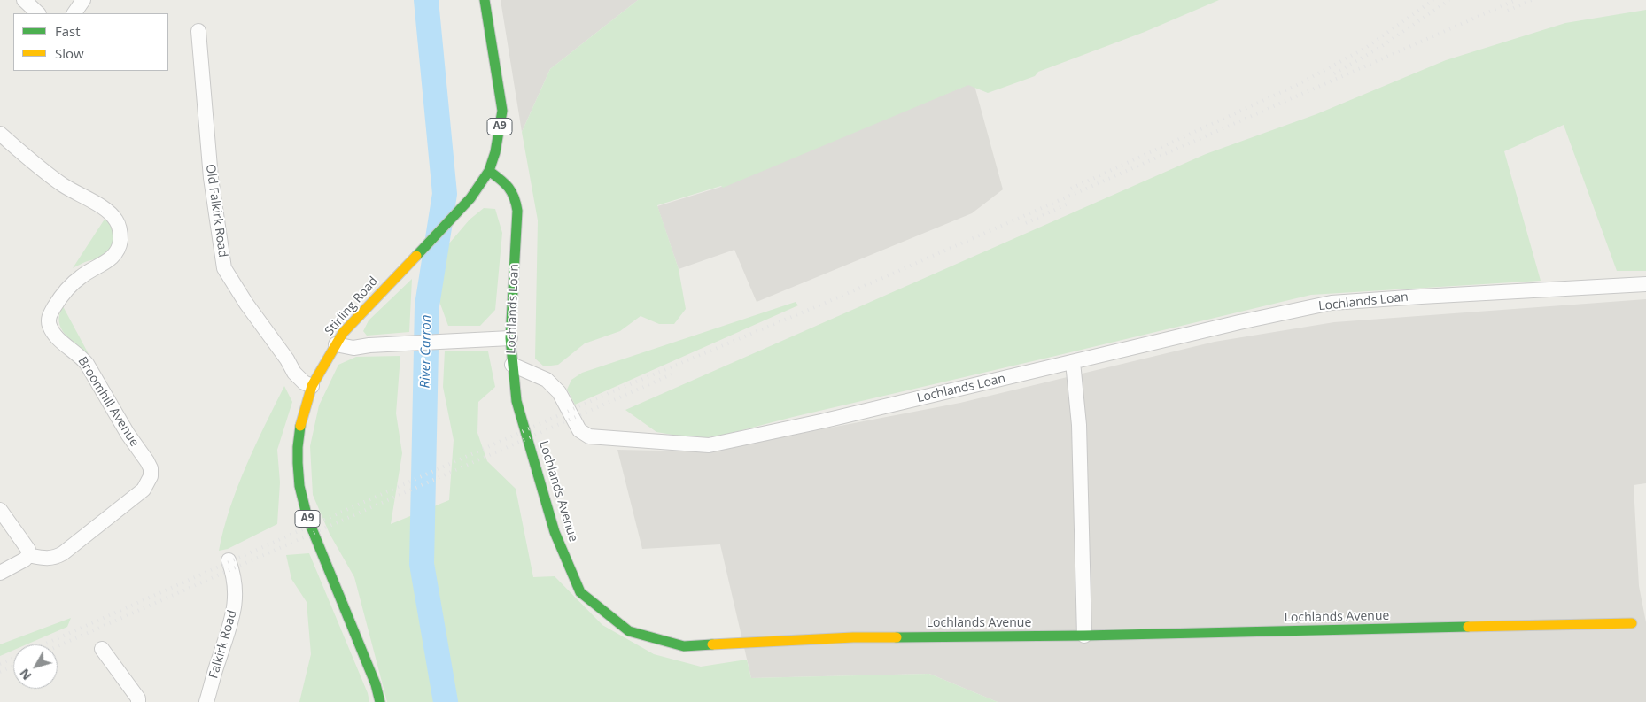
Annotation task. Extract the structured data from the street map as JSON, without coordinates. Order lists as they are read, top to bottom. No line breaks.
{"streets":{"street":["A9","Old Falkirk Road","Lochlands Loan","Stirling Road","Broomhill Avenue","Lochlands Avenue","Falkirk Road"]},"crossings":[["Old Falkirk Road","Stirling Road"],["Lochlands Loan","Stirling Road"],["Lochlands Loan","Lochlands Avenue"]],"water":["River Carron"],"legend":["Fast","Slow"],"north":"bottom left"}
